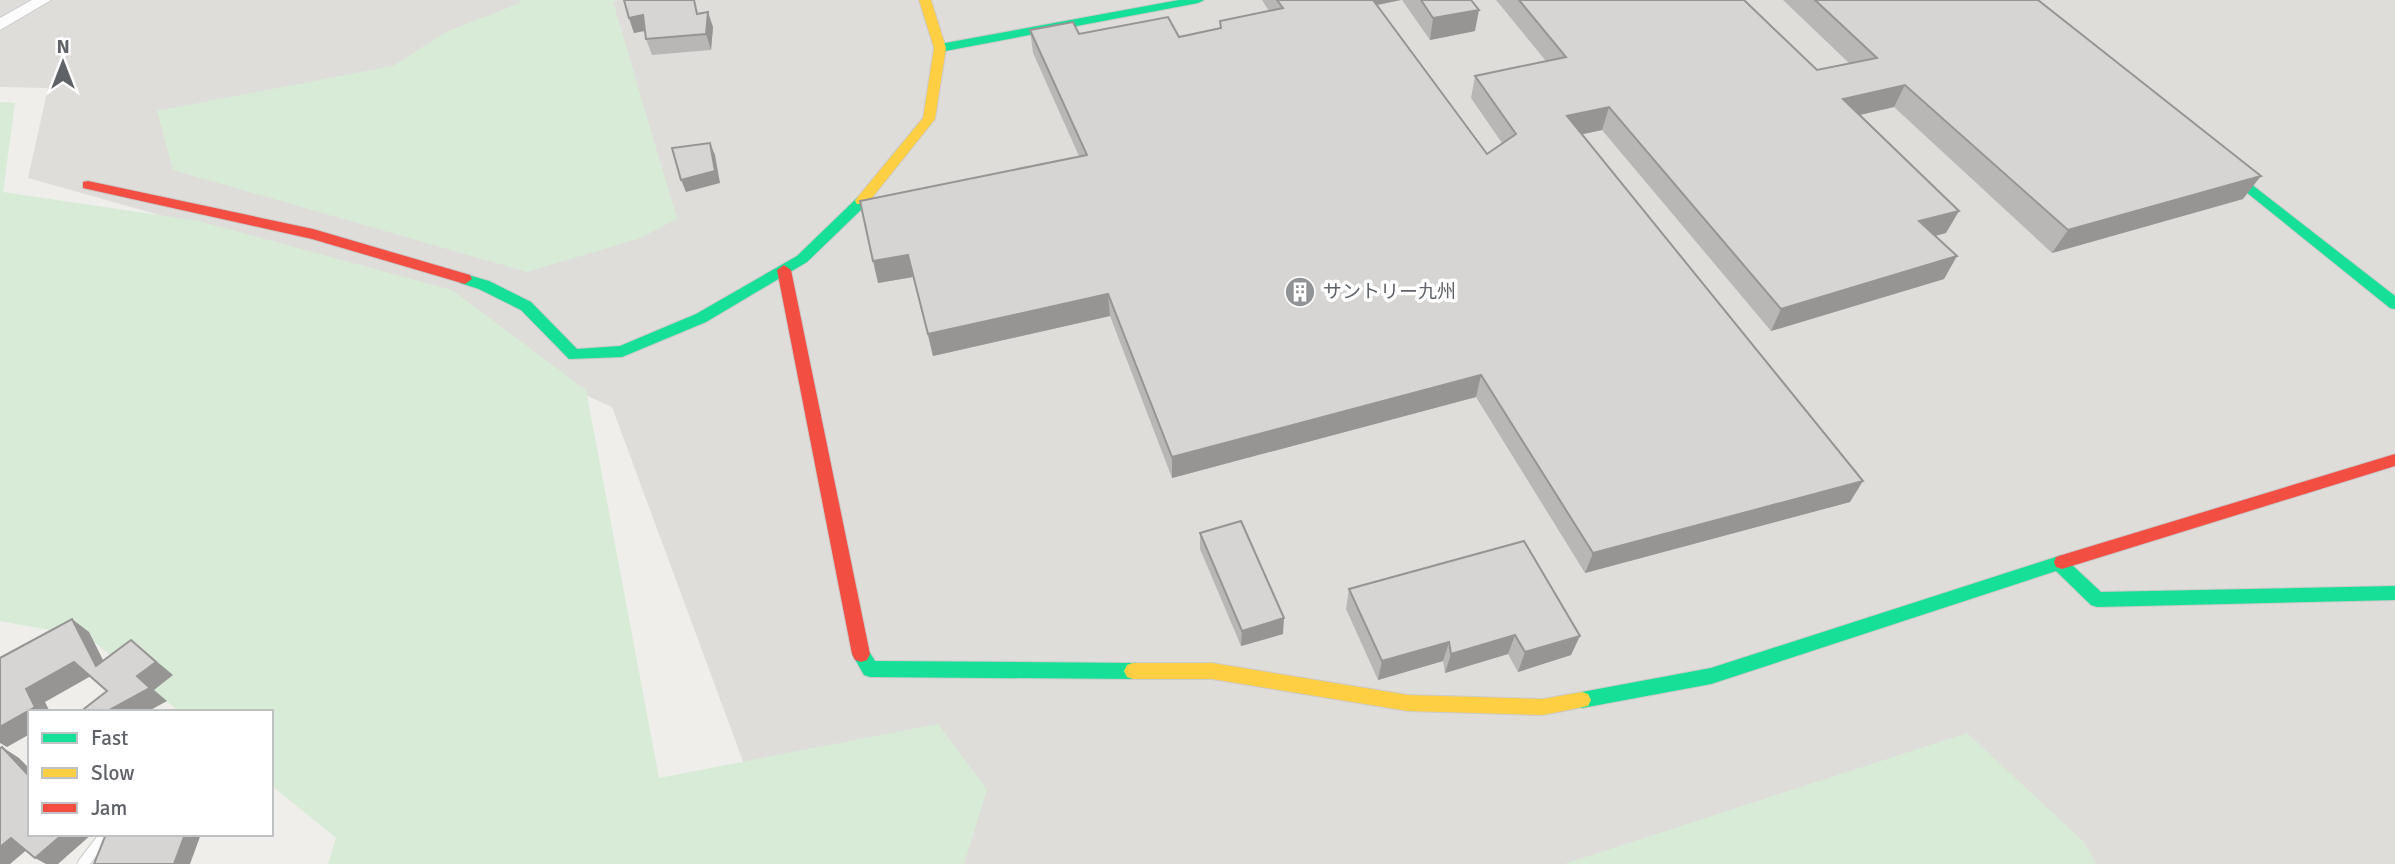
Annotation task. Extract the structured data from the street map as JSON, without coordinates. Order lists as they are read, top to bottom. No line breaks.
{"places":{"building":["サントリー九州"]},"legend":["Fast","Slow","Jam"],"north":"top"}
